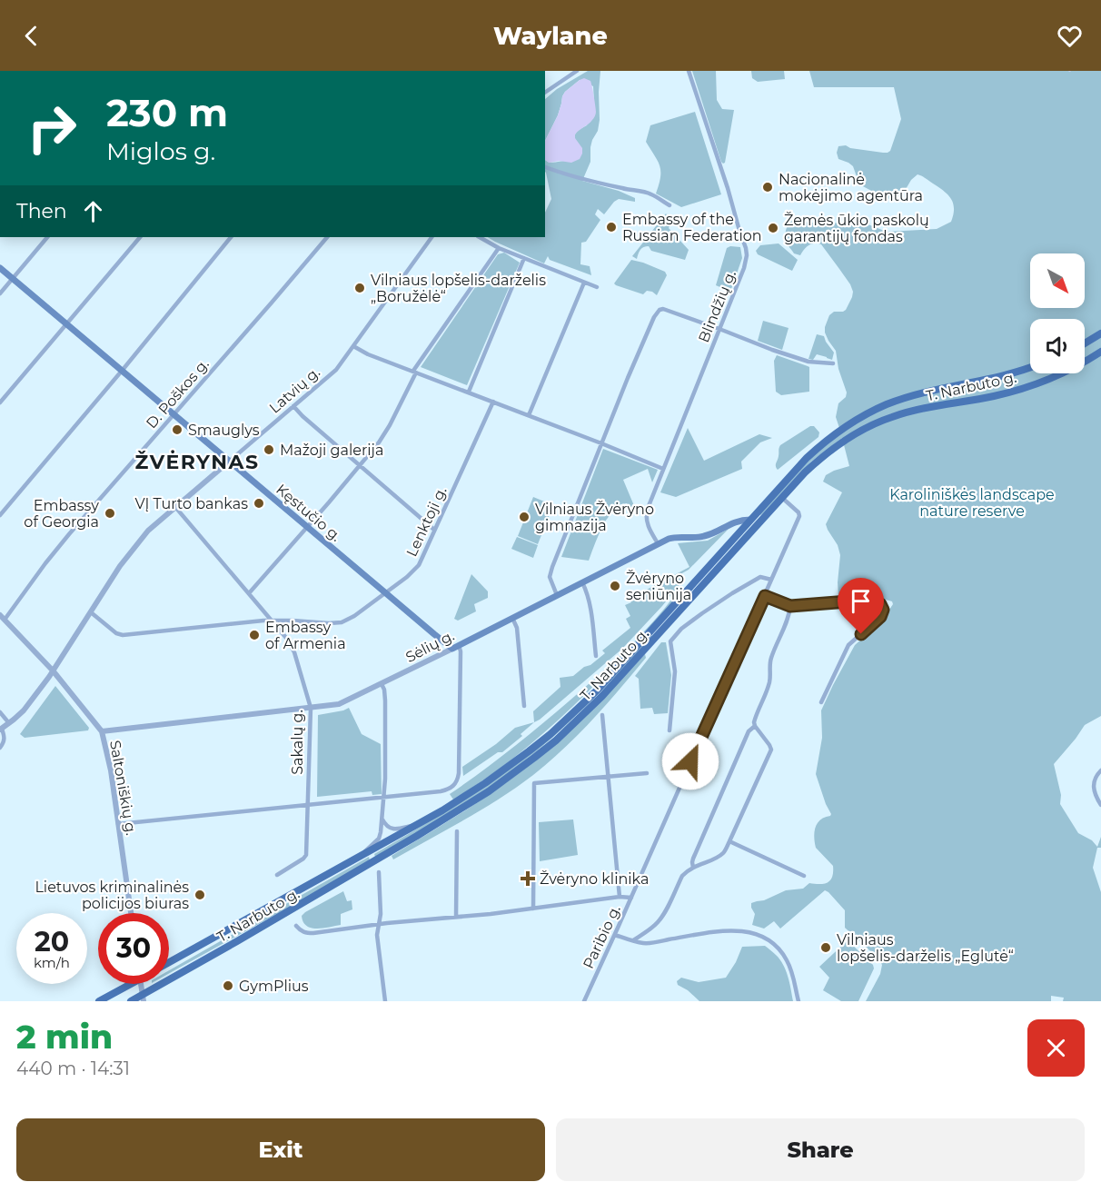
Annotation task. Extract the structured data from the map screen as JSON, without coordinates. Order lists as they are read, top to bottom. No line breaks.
{"streets":{"main road":["T. Narbuto g.","Kęstučio g.","Sėlių g."],"street":["Blindžių g.","Latvių g.","D. Poškos g.","Lenktoji g.","Sakalų g.","Saltoniškių g.","Paribio g."]},"crossings":[["Blindžių g.","Sėlių g."],["T. Narbuto g.","Sėlių g."],["T. Narbuto g.","Paribio g."],["Latvių g.","Kęstučio g."],["Latvių g.","Lenktoji g."],["Latvių g.","Sakalų g."],["Latvių g.","Saltoniškių g."],["D. Poškos g.","Kęstučio g."],["D. Poškos g.","Saltoniškių g."],["Kęstučio g.","Lenktoji g."],["Kęstučio g.","Sėlių g."],["Lenktoji g.","Sakalų g."],["Sėlių g.","Sakalų g."],["Sėlių g.","Saltoniškių g."]],"districts":["ŽVĖRYNAS"],"parks":["Karoliniškės landscape nature reserve"],"places":{"other":["Nacionalinė mokėjimo agentūra","Embassy of the Russian Federation","Žemės ūkio paskolų garantijų fondas","Vilniaus lopšelis-darželis „Boružėlė“","Smauglys","Mažoji galerija","VĮ Turto bankas","Embassy of Georgia","Vilniaus Žvėryno gimnazija","Žvėryno seniūnija","Embassy of Armenia","Lietuvos kriminalinės policijos biuras","Vilniaus lopšelis-darželis „Eglutė“","GymPlius"],"health":["Žvėryno klinika"]},"north":"bottom right","page":{"header":"Waylane","turn":["230 m","Miglos g."],"then":"Then","speed":"20 km/h","limit":"30","heading":["2 min","440 m · 14:31"],"buttons":["Exit","Share"]}}
